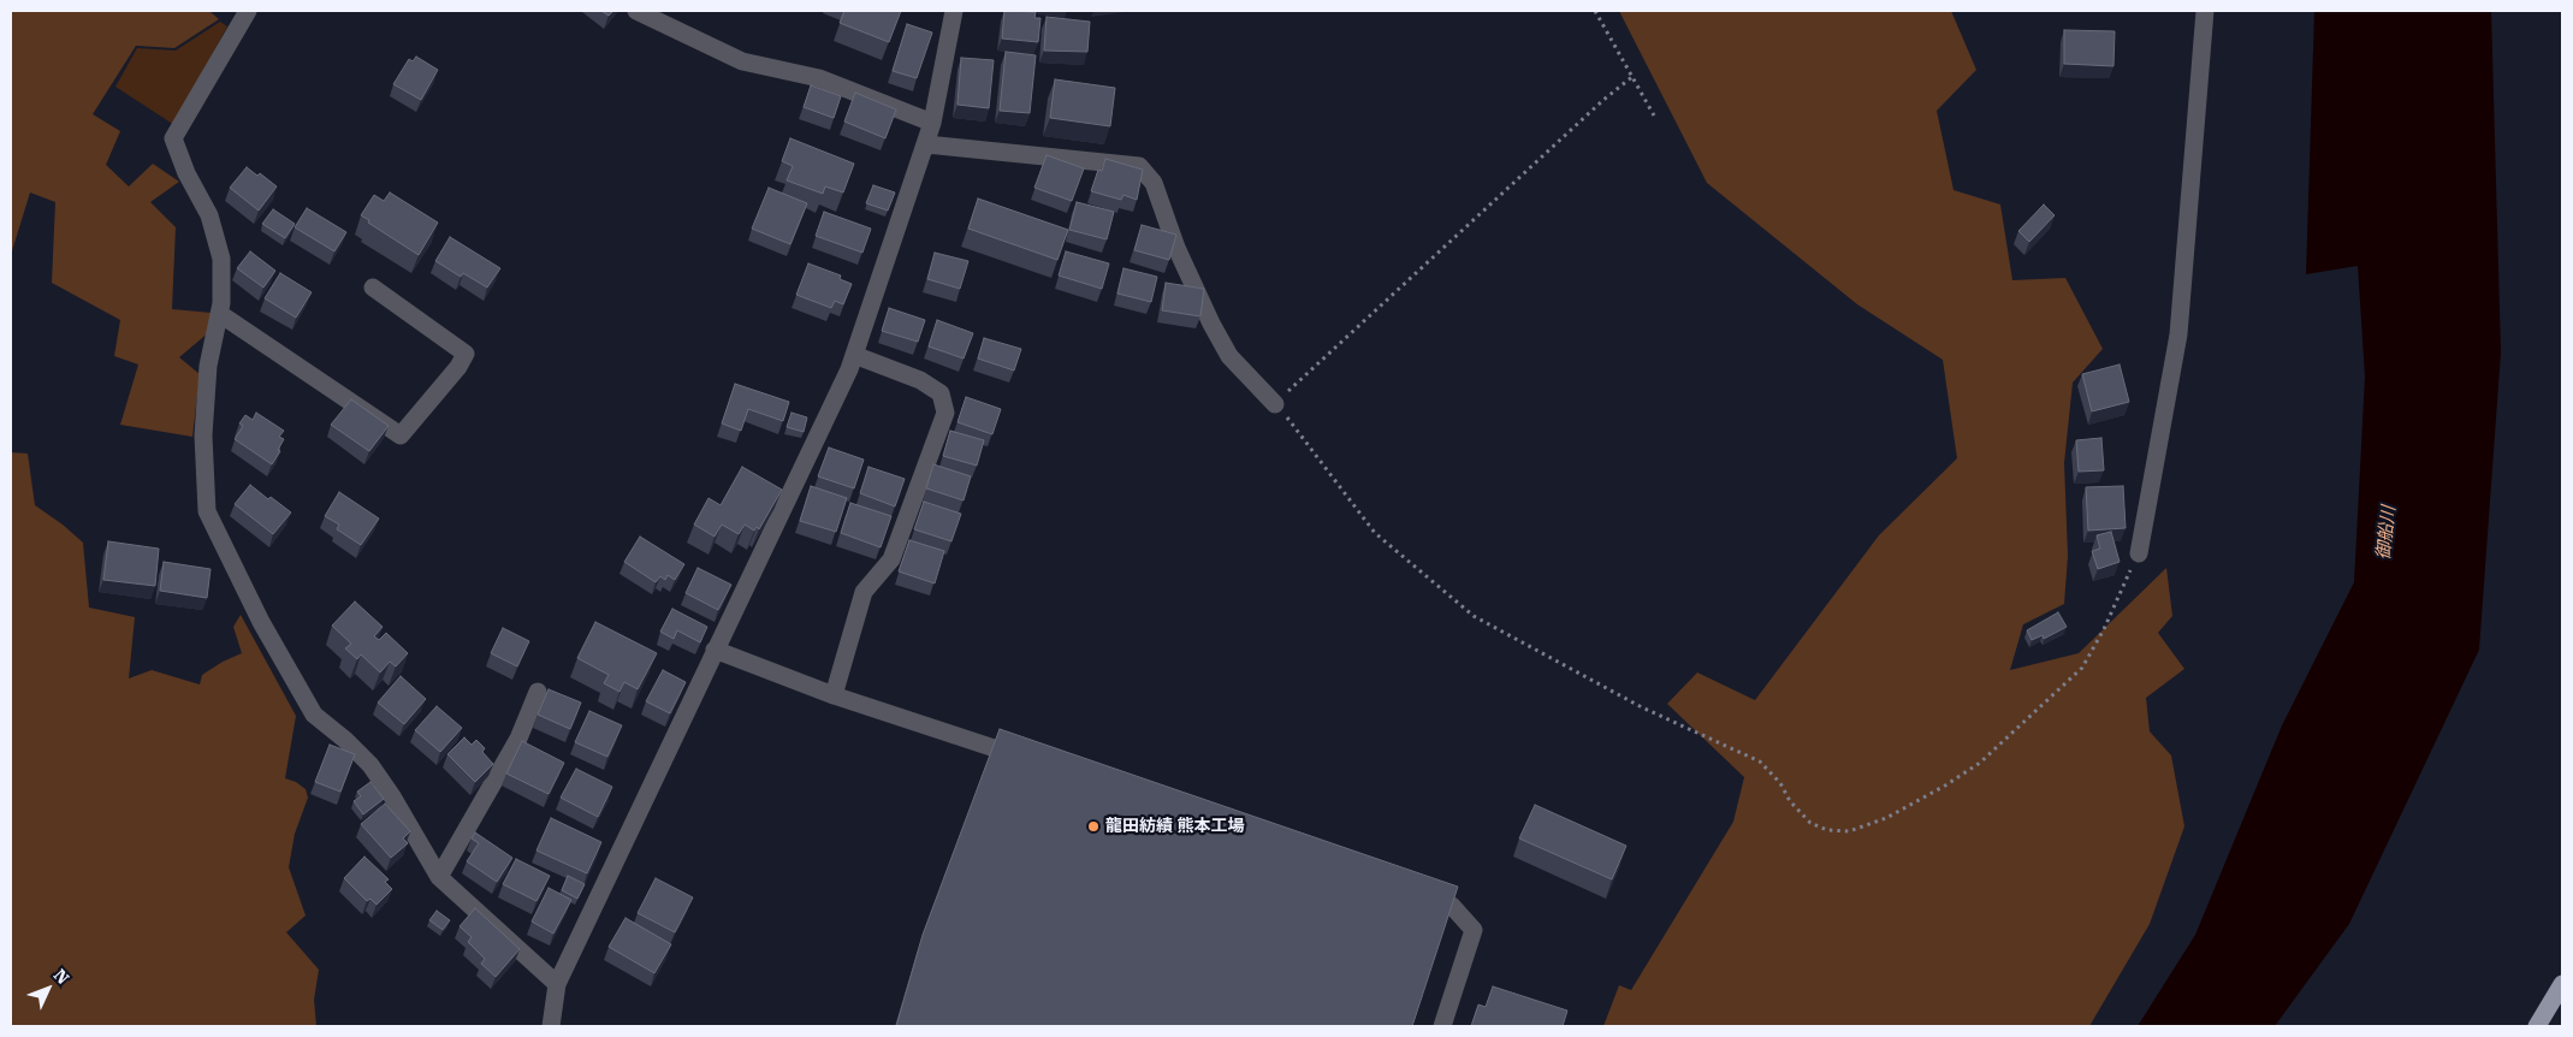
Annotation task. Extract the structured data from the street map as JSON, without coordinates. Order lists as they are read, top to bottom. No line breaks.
{"water":["御船川"],"places":["龍田紡績 熊本工場"],"north":"top right"}
